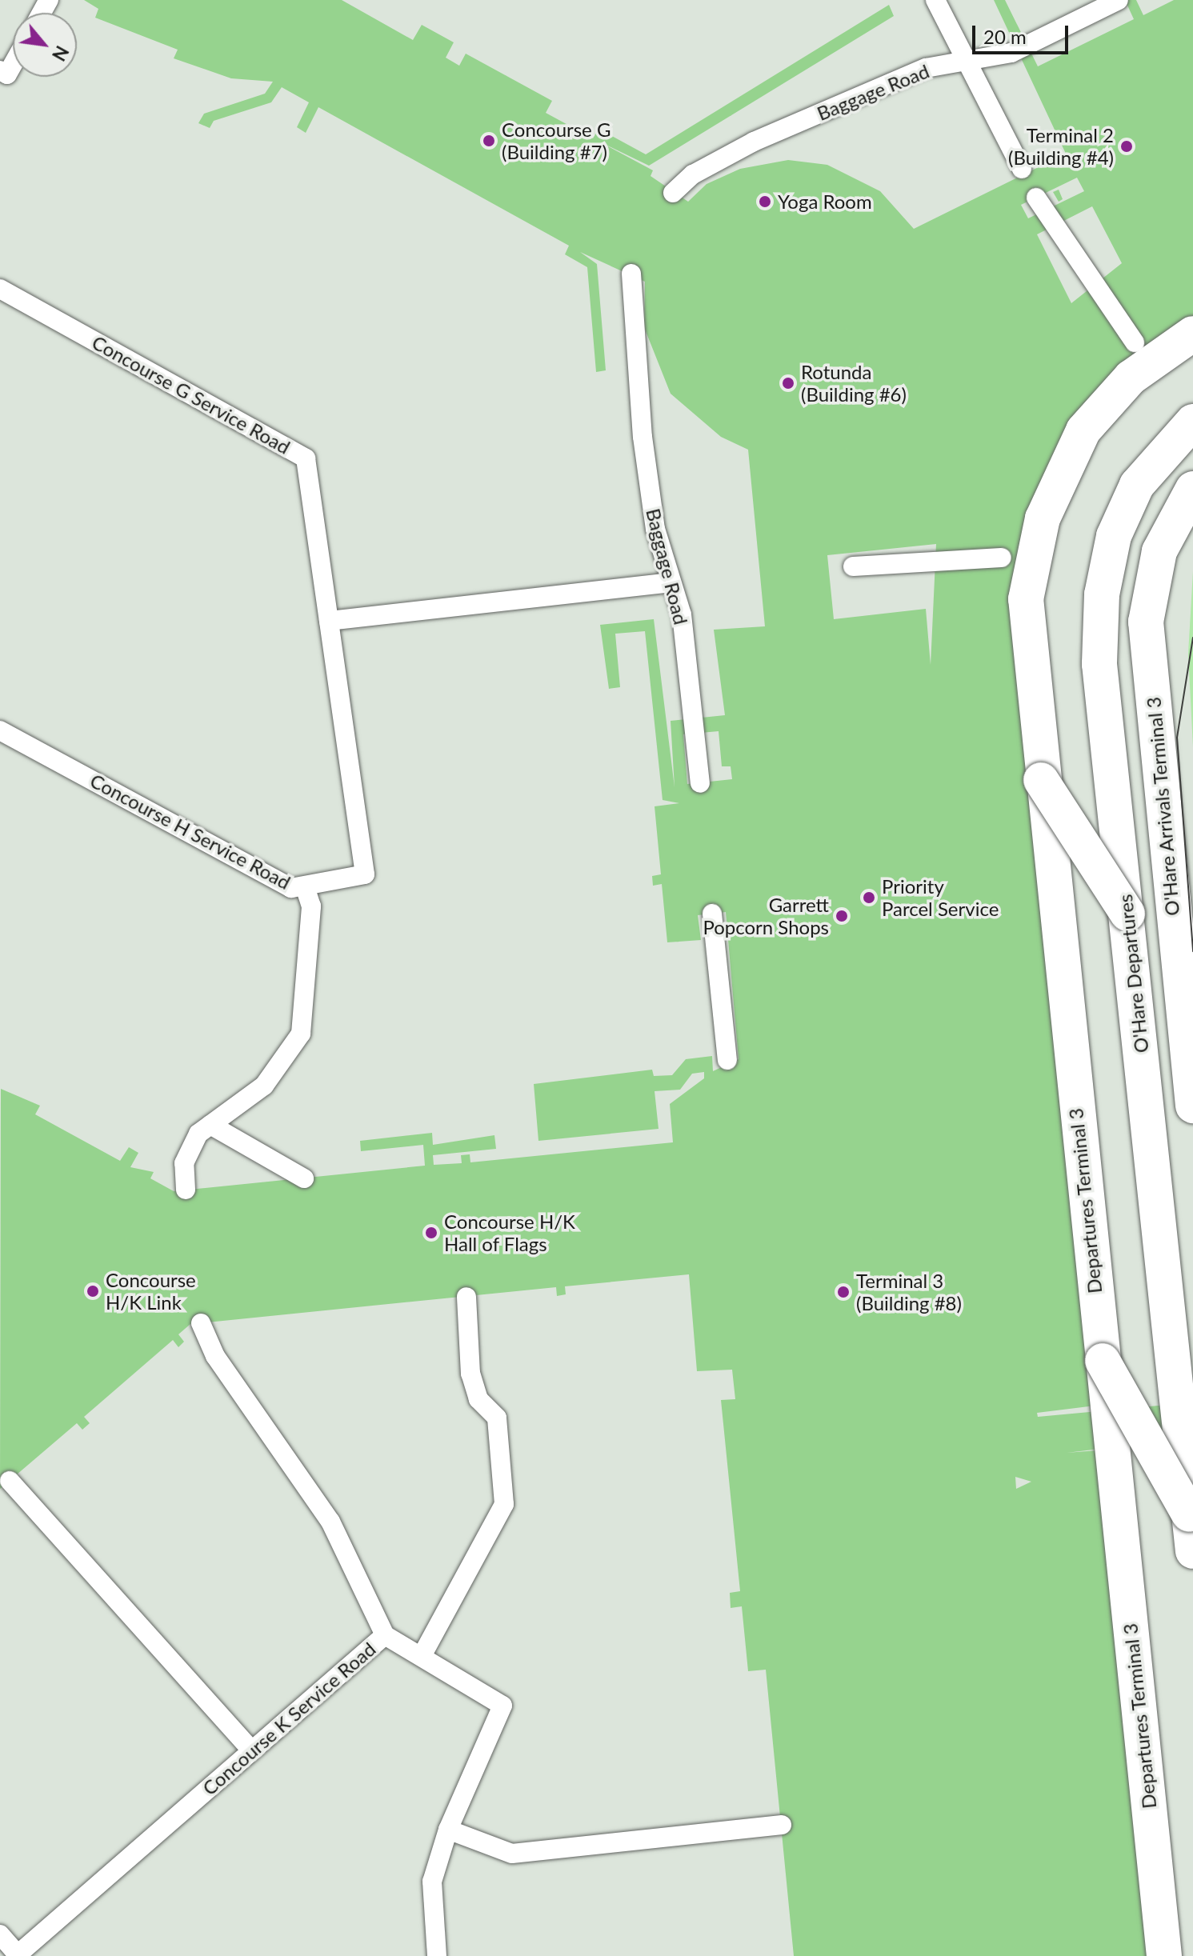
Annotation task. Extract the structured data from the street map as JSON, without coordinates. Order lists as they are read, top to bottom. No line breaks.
{"streets":{"street":["O'Hare Arrivals Terminal 3","O'Hare Departures","Departures Terminal 3"],"lane":["Baggage Road","Concourse G Service Road","Concourse H Service Road","Concourse K Service Road"]},"crossings":[["Concourse G Service Road","Concourse H Service Road"]],"places":["Concourse G (Building #7)","Terminal 2 (Building #4)","Yoga Room","Rotunda (Building #6)","Priority Parcel Service","Garrett Popcorn Shops","Concourse H/K Hall of Flags","Concourse H/K Link","Terminal 3 (Building #8)"],"scale_bar":"20 m","north":"bottom right"}
